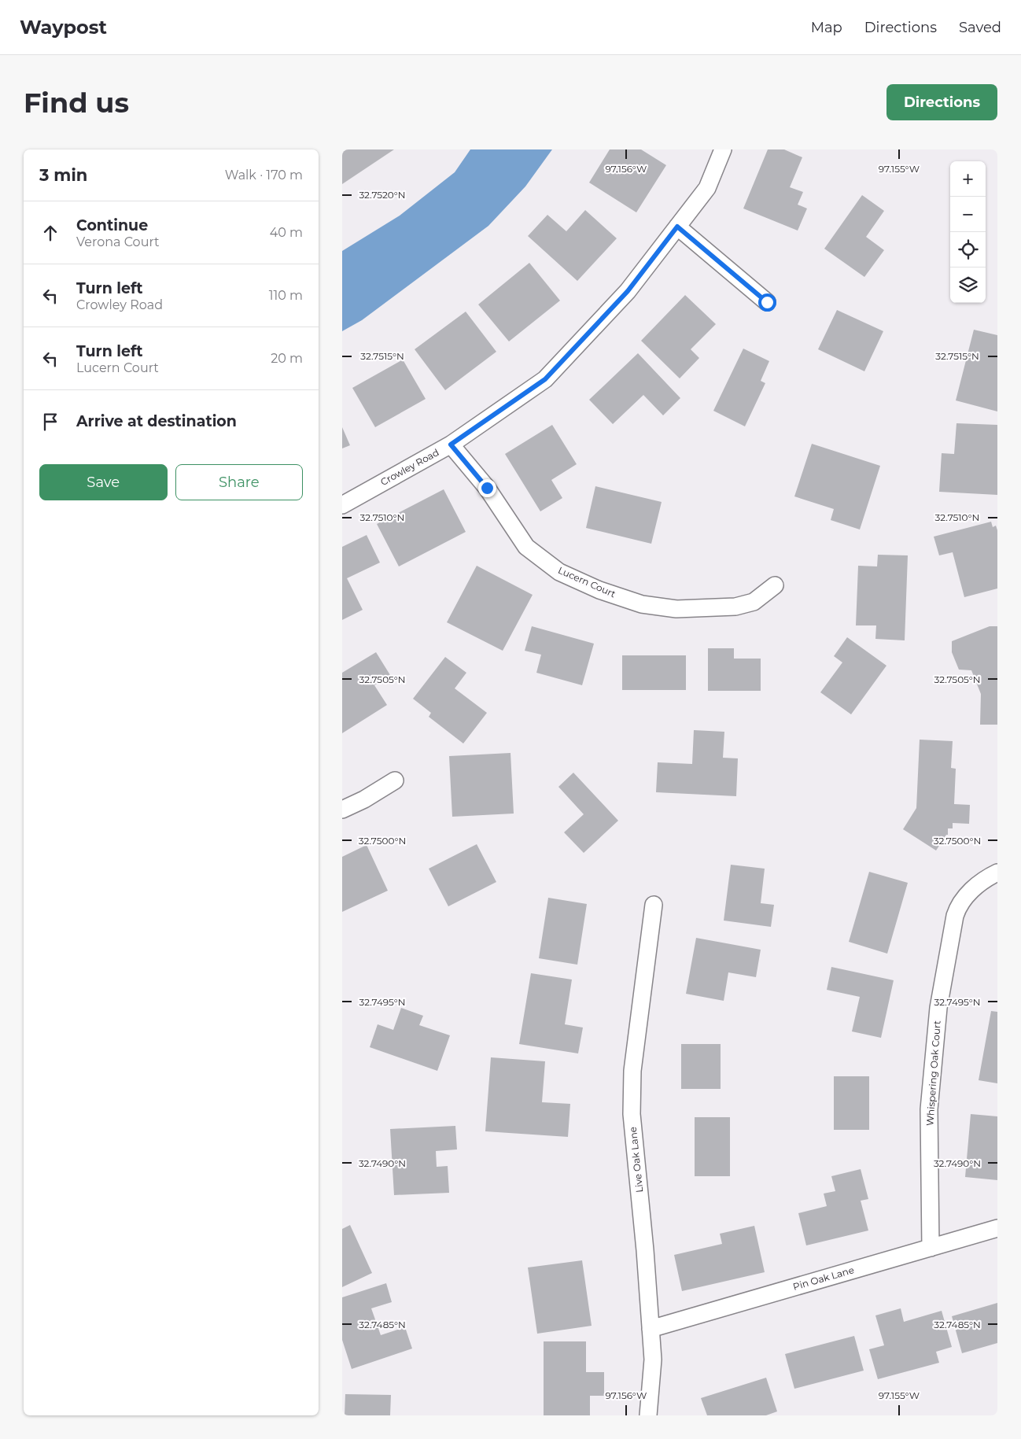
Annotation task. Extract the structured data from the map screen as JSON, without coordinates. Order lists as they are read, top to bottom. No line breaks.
{"streets":{"street":["Crowley Road","Lucern Court","Whispering Oak Court","Live Oak Lane","Pin Oak Lane"]},"crossings":[["Crowley Road","Lucern Court"],["Whispering Oak Court","Pin Oak Lane"],["Live Oak Lane","Pin Oak Lane"]],"page":{"header":"Waypost","nav":["Map","Directions","Saved"],"buttons":["Directions",["Save","Share"]],"title":"Find us","heading":["3 min","Walk · 170 m"],"map_buttons":["+","−"],"list":[["Continue","Verona Court","40 m"],["Turn left","Crowley Road","110 m"],["Turn left","Lucern Court","20 m"],"Arrive at destination"]},"coordinates":["97.156°W","97.155°W","32.7520°N","32.7515°N","32.7510°N","32.7505°N","32.7500°N","32.7495°N","32.7490°N","32.7485°N"]}
